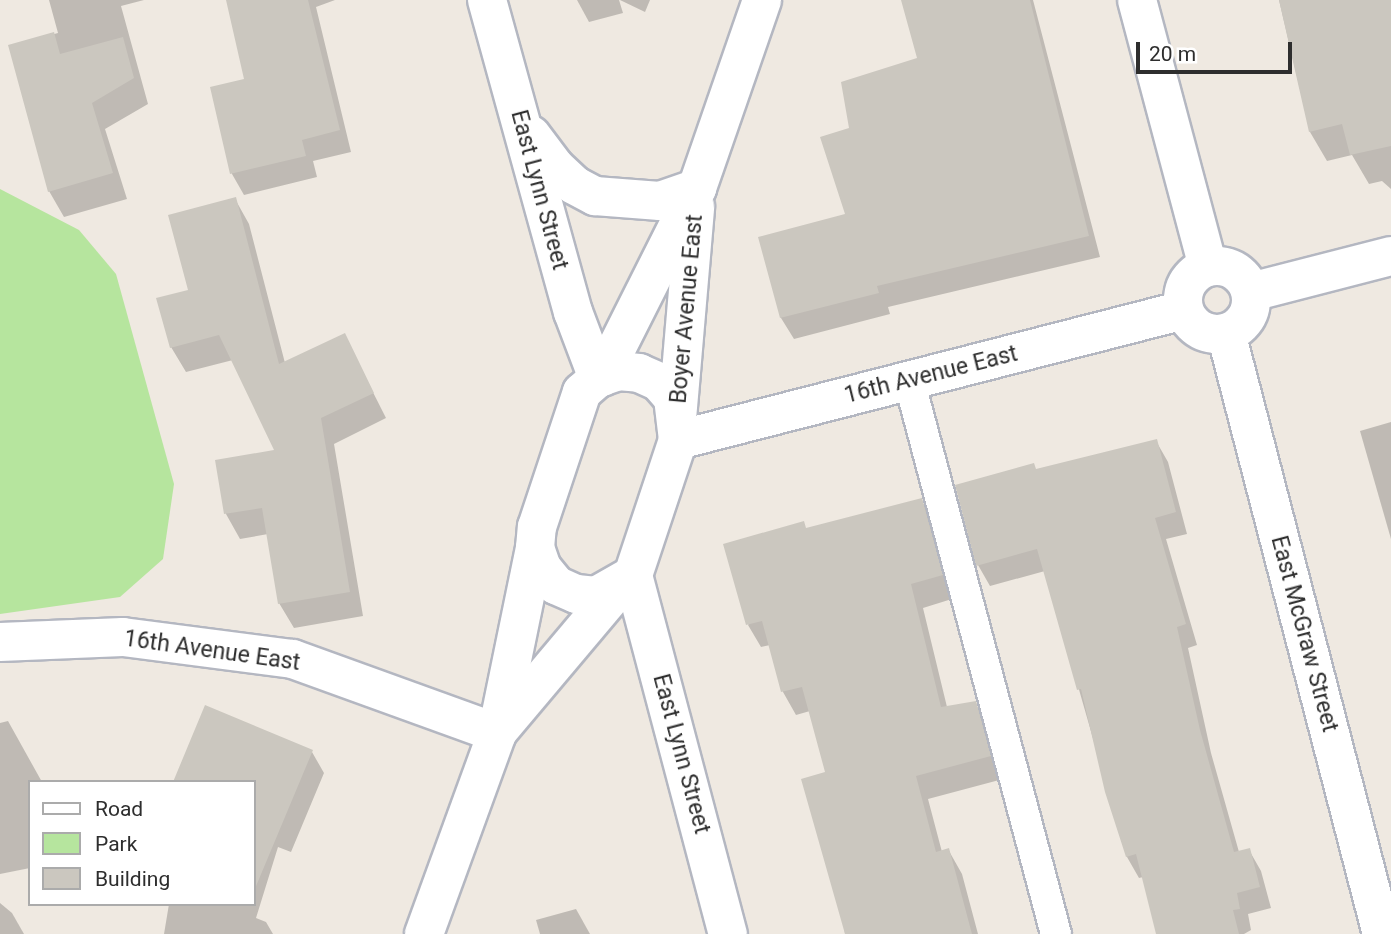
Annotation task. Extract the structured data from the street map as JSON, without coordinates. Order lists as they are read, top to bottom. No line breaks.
{"streets":{"street":["East Lynn Street","Boyer Avenue East","16th Avenue East","East McGraw Street"]},"crossings":[["East Lynn Street","Boyer Avenue East"],["Boyer Avenue East","16th Avenue East"],["16th Avenue East","East McGraw Street"]],"legend":["Road","Park","Building"],"scale_bar":"20 m"}
